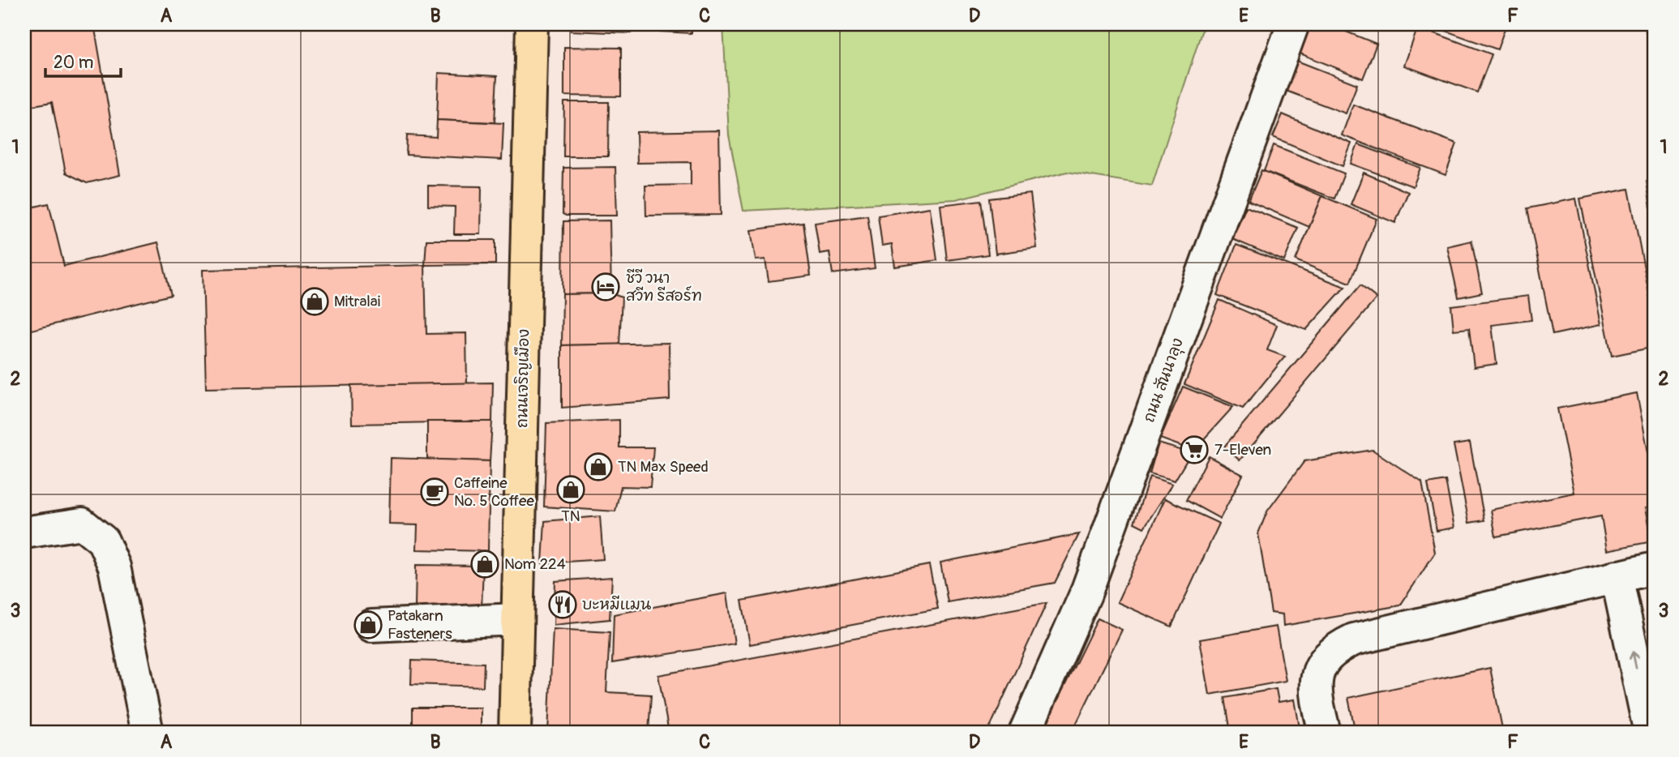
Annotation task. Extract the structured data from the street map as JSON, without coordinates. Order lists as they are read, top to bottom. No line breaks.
{"streets":{"main road":["ถนนเจริญเมือง"],"street":["ถนน สันนาลุง"]},"places":{"hotel":["ชีวี วนา สวีท รีสอร์ท"],"shop":["Mitralai","TN Max Speed","TN","Nom 224","Patakarn Fasteners"],"supermarket":["7-Eleven"],"cafe":["Caffeine No. 5 Coffee"],"restaurant":["บะหมีแมน"]},"scale_bar":"20 m","grid":{"columns":["A","B","C","D","E","F"],"rows":["1","2","3"]}}
